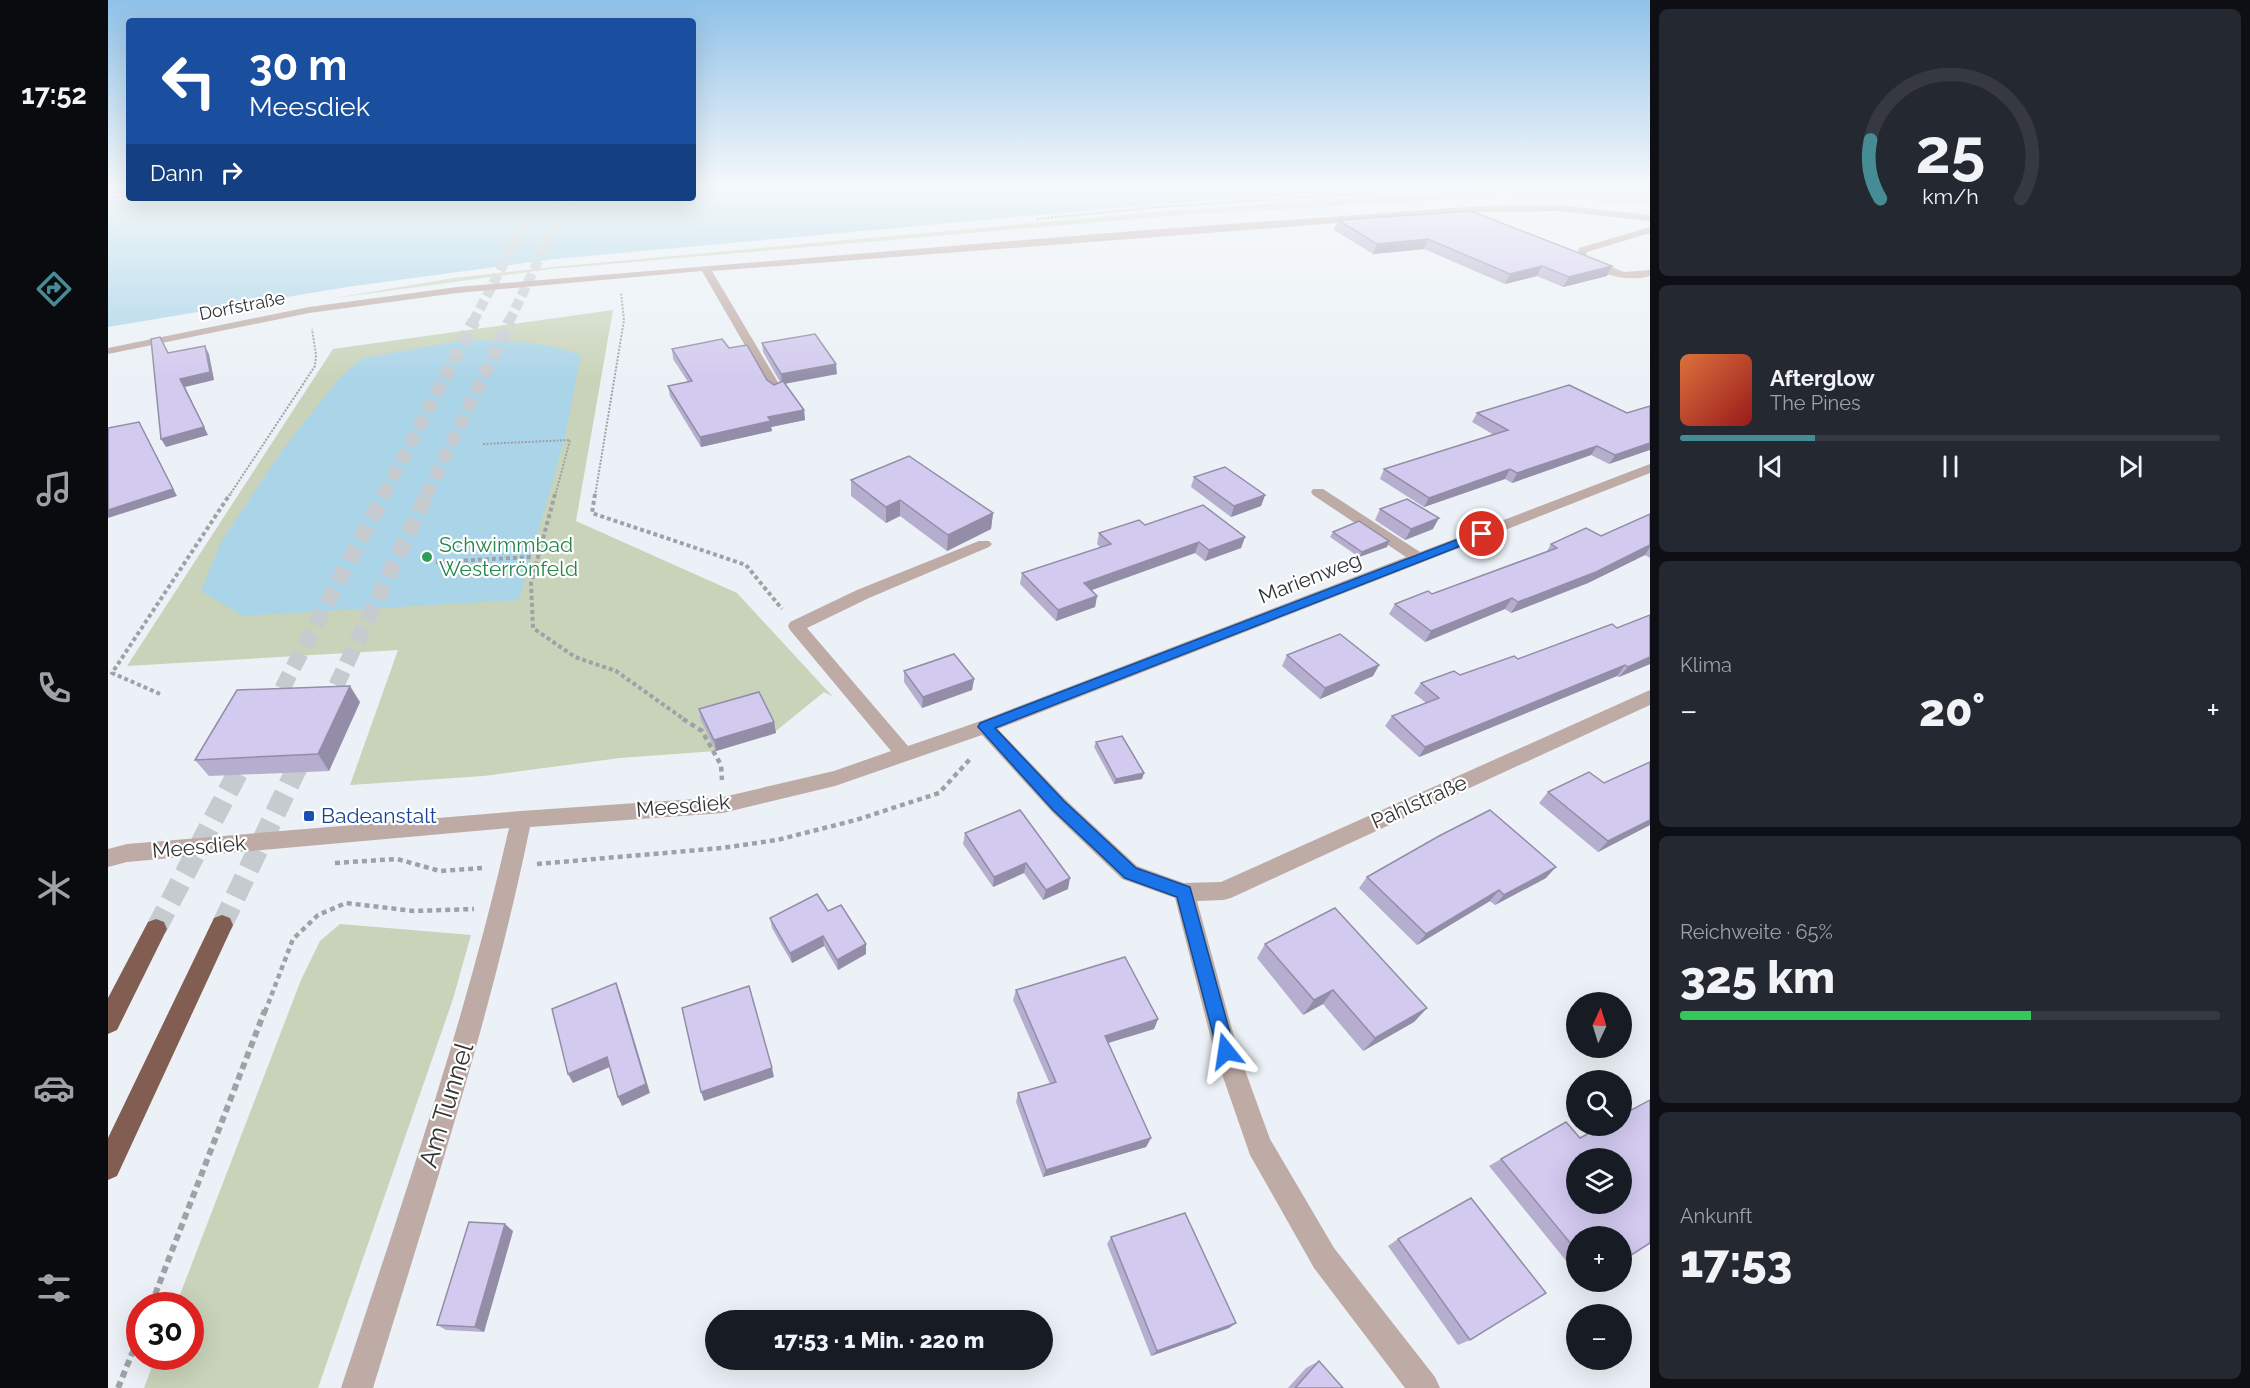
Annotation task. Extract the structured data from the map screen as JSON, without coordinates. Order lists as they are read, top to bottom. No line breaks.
{"streets":{"street":["Dorfstraße","Marienweg","Pahlstraße","Meesdiek","Am Tunnel"]},"crossings":[["Marienweg","Meesdiek"],["Meesdiek","Am Tunnel"]],"places":{"other":["Schwimmbad Westerrönfeld"],"transit":["Badeanstalt"]},"north":"top","page":{"tabs":"17:52","turn":["30 m","Meesdiek"],"then":"Dann","song":["Afterglow","The Pines"],"tile":["Klima",["Reichweite · 65%","325 km"],["Ankunft","17:53"]],"heat":["−","20°","+"],"map_buttons":["+","−"],"limit":"30","trip":"17:53 · 1 Min. · 220 m","gauge":["25","km/h"]}}
